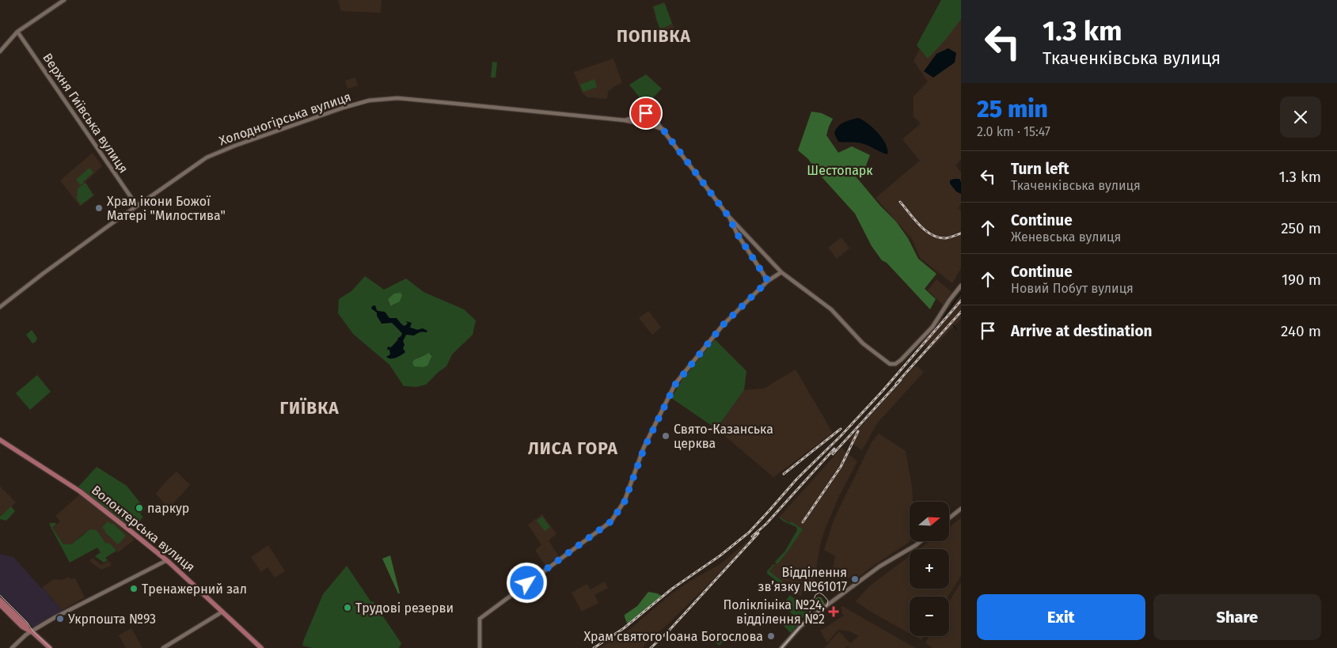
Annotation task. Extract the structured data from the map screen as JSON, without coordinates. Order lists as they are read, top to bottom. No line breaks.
{"streets":{"main road":["Верхня Гиївська вулиця","Холодногірська вулиця","Волонтерська вулиця"]},"crossings":[["Верхня Гиївська вулиця","Холодногірська вулиця"]],"districts":["ПОПІВКА","ГИЇВКА","ЛИСА ГОРА"],"parks":["Шестопарк"],"places":{"other":["Храм ікони Божої Матері \"Милостива\"","Свято-Казанська церква","паркур","Відділення зв’язку №61017","Тренажерний зал","Трудові резерви","Укрпошта №93","Храм святого Іоана Богослова"],"health":["Поліклініка №24, відділення №2"]},"north":"right","page":{"turn":["1.3 km","Ткаченківська вулиця"],"heading":["25 min","2.0 km · 15:47"],"list":[{"name":"Turn left","note":"Ткаченківська вулиця","value":"1.3 km"},{"name":"Continue","note":"Женевська вулиця","value":"250 m"},{"name":"Continue","note":"Новий Побут вулиця","value":"190 m"},{"name":"Arrive at destination","value":"240 m"}],"map_buttons":["+","−"],"buttons":["Exit","Share"]}}
